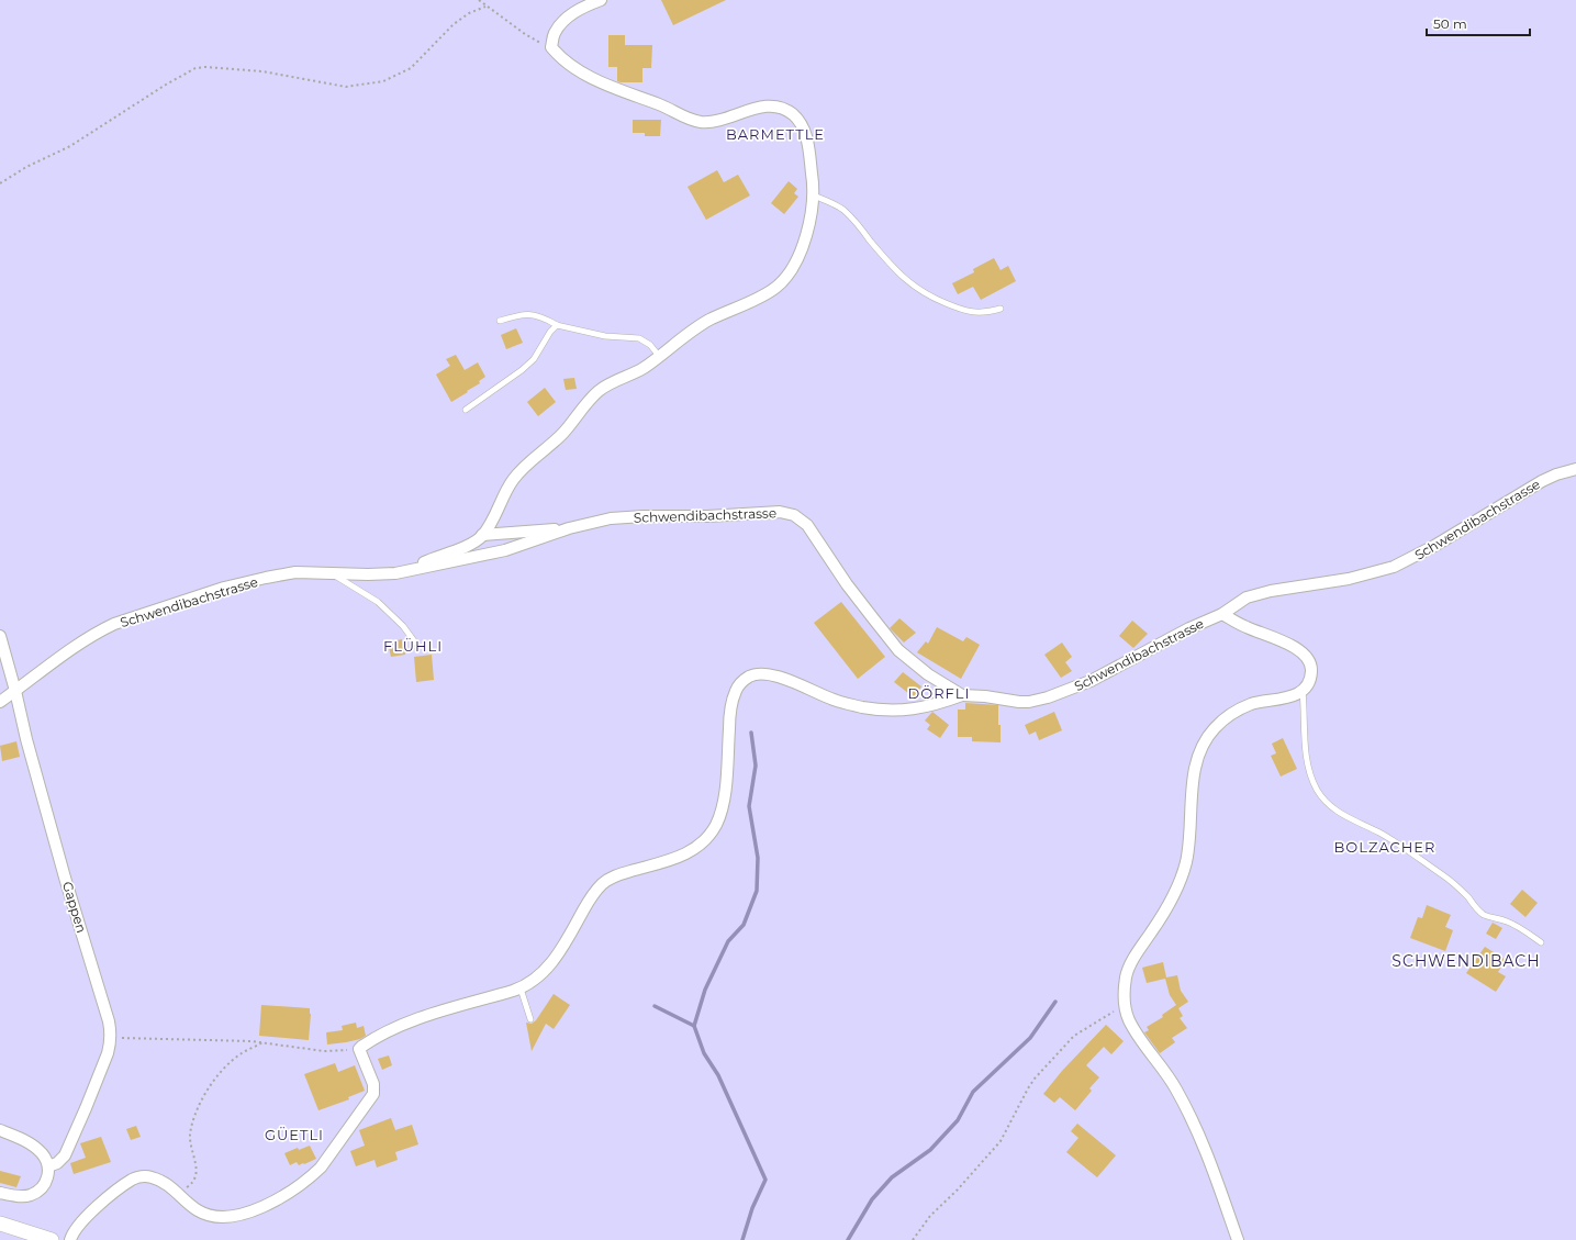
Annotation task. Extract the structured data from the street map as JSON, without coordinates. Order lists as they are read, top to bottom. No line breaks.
{"streets":{"street":["Schwendibachstrasse","Gappen"]},"crossings":[["Schwendibachstrasse","Gappen"]],"districts":["BARMETTLE","FLÜHLI","DÖRFLI","BOLZACHER","SCHWENDIBACH","GÜETLI"],"scale_bar":"50 m"}
